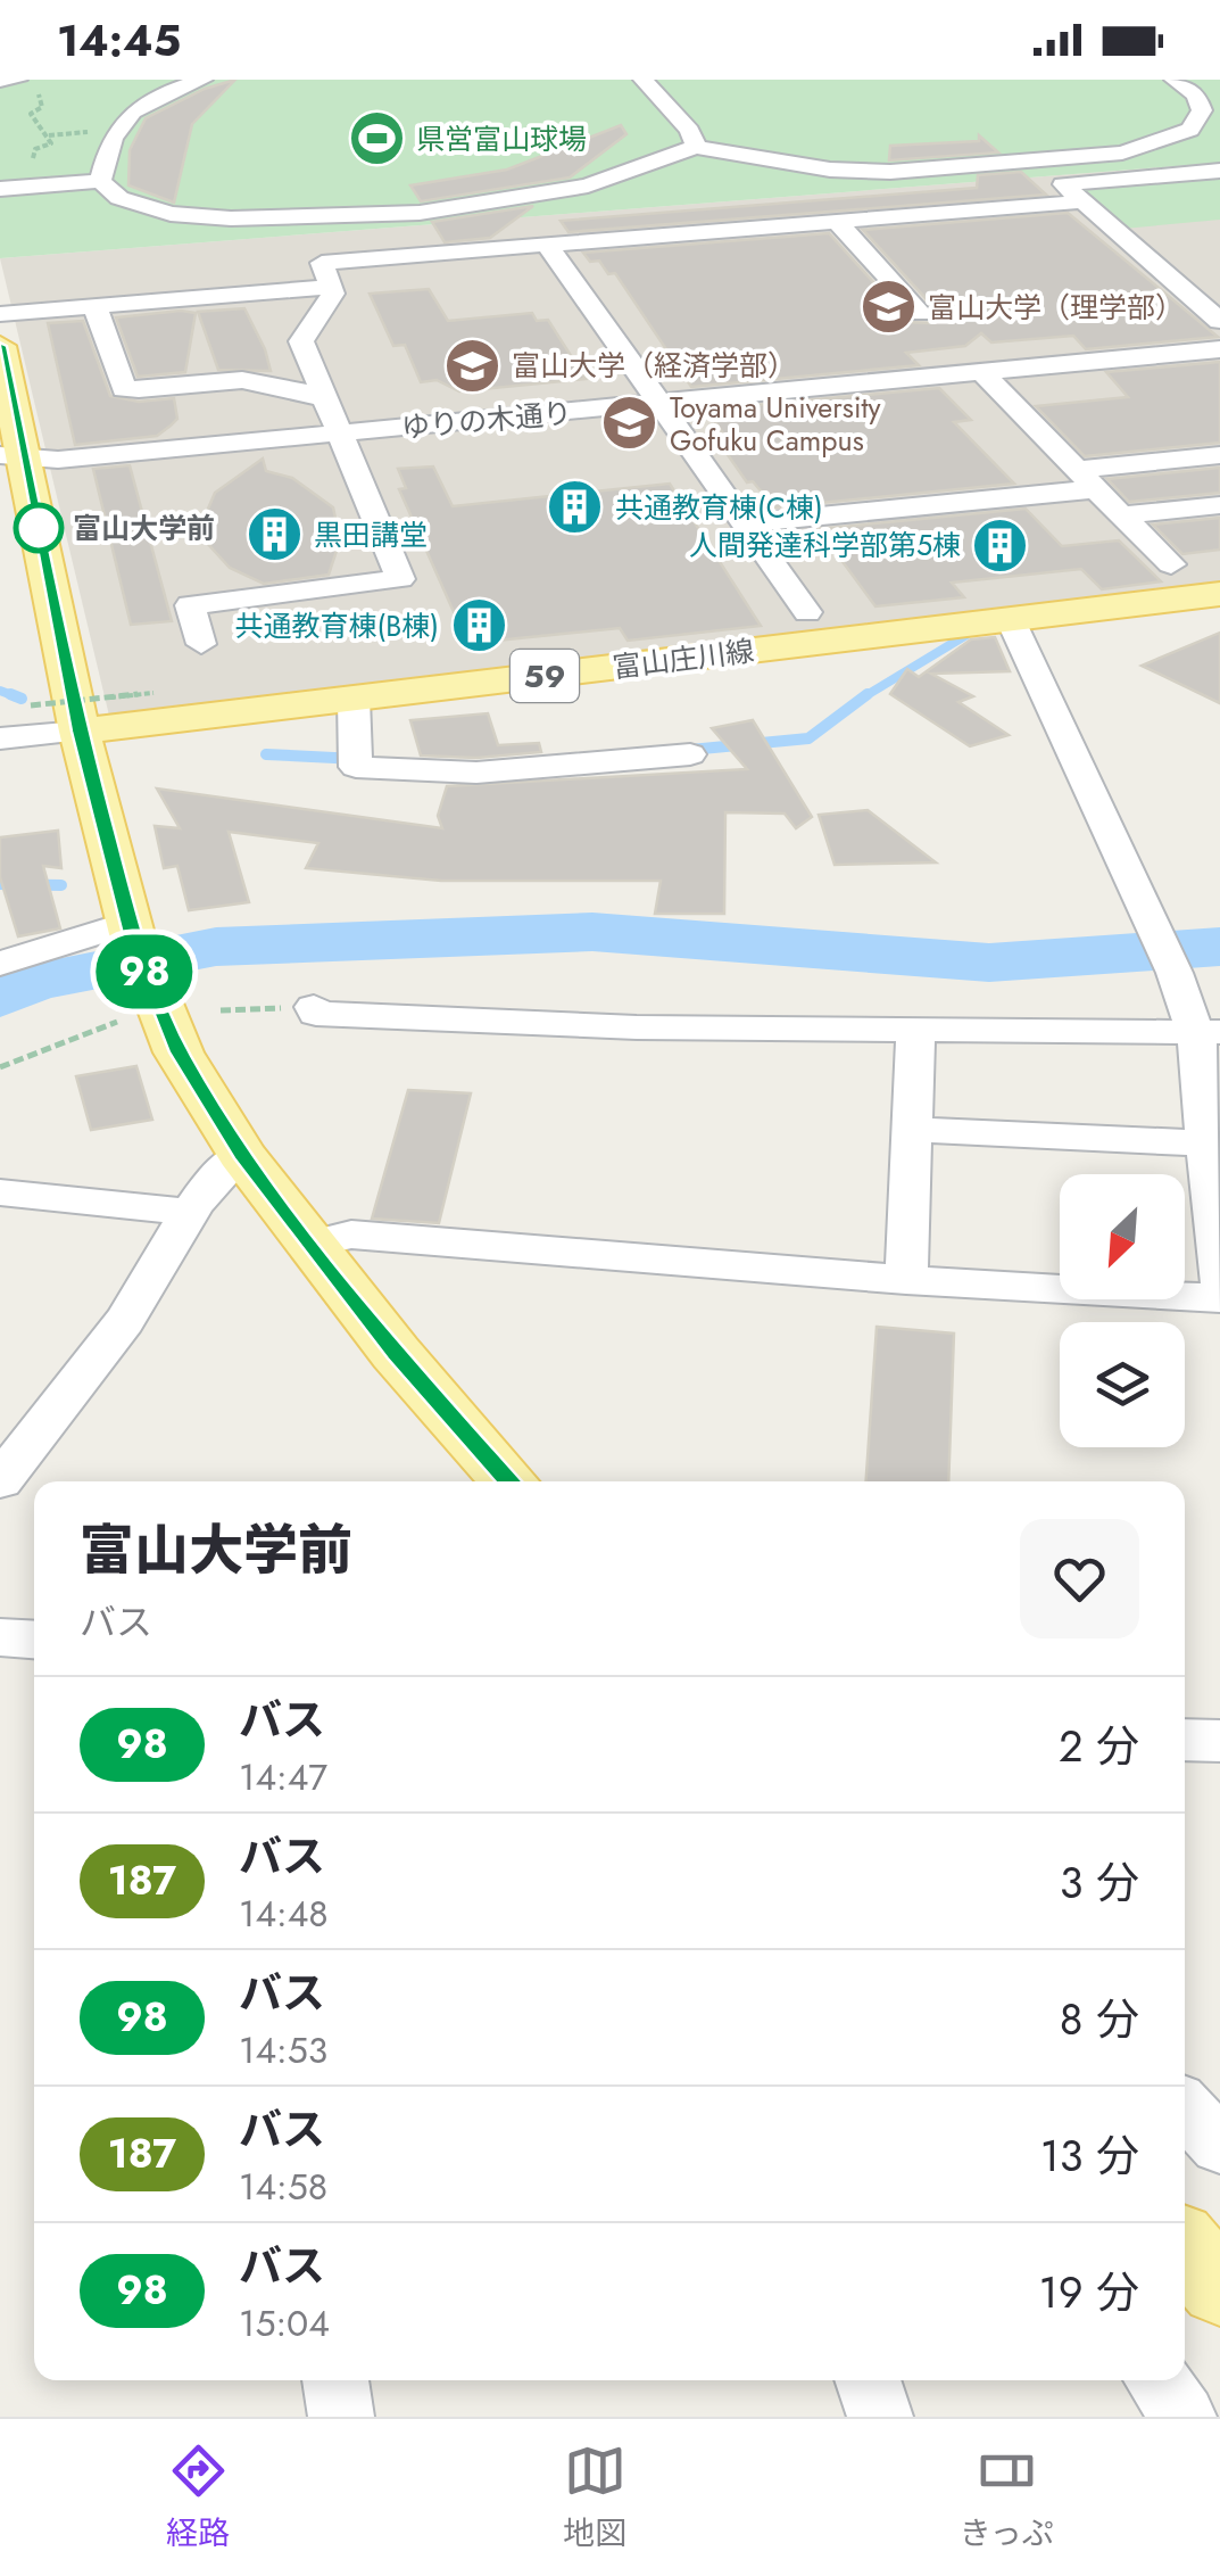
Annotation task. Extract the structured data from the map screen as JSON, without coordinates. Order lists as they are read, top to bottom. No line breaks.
{"streets":{"main road":["富山庄川線","59"],"street":["ゆりの木通り"]},"places":{"sports":["県営富山球場"],"school or university":["富山大学（理学部）","富山大学（経済学部）","Toyama University Gofuku Campus"],"building":["共通教育棟(C棟)","黒田講堂","人間発達科学部第5棟","共通教育棟(B棟)"],"other":["富山大学前"]},"lines":["bus line 98"],"north":"bottom left","page":{"status":"14:45","on_map":"98","heading":["富山大学前","バス"],"list":[{"mark":"98","name":"バス","note":"14:47","value":"2 分"},{"mark":"187","name":"バス","note":"14:48","value":"3 分"},{"mark":"98","name":"バス","note":"14:53","value":"8 分"},{"mark":"187","name":"バス","note":"14:58","value":"13 分"},{"mark":"98","name":"バス","note":"15:04","value":"19 分"}],"tabs":["経路","地図","きっぷ"]}}
